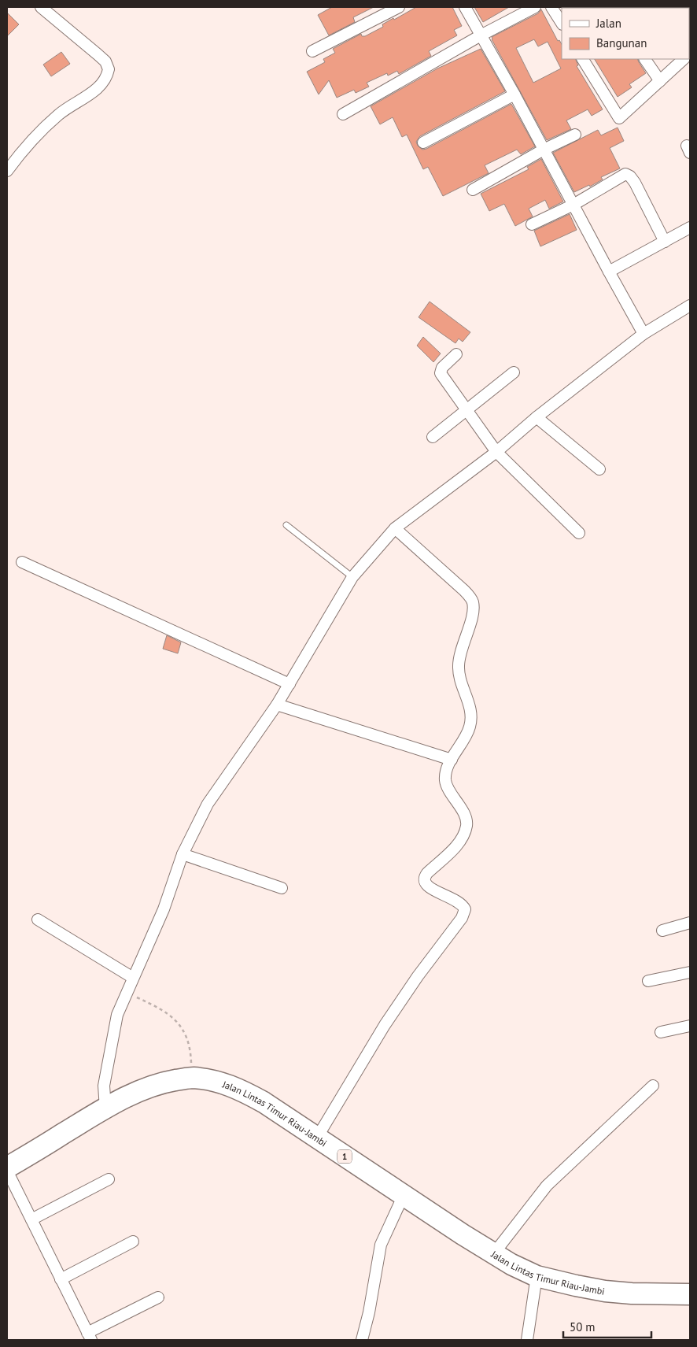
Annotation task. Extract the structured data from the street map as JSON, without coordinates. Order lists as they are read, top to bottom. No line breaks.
{"streets":{"highway":["Jalan Lintas Timur Riau-Jambi","1"]},"legend":["Jalan","Bangunan"],"scale_bar":"50 m"}
